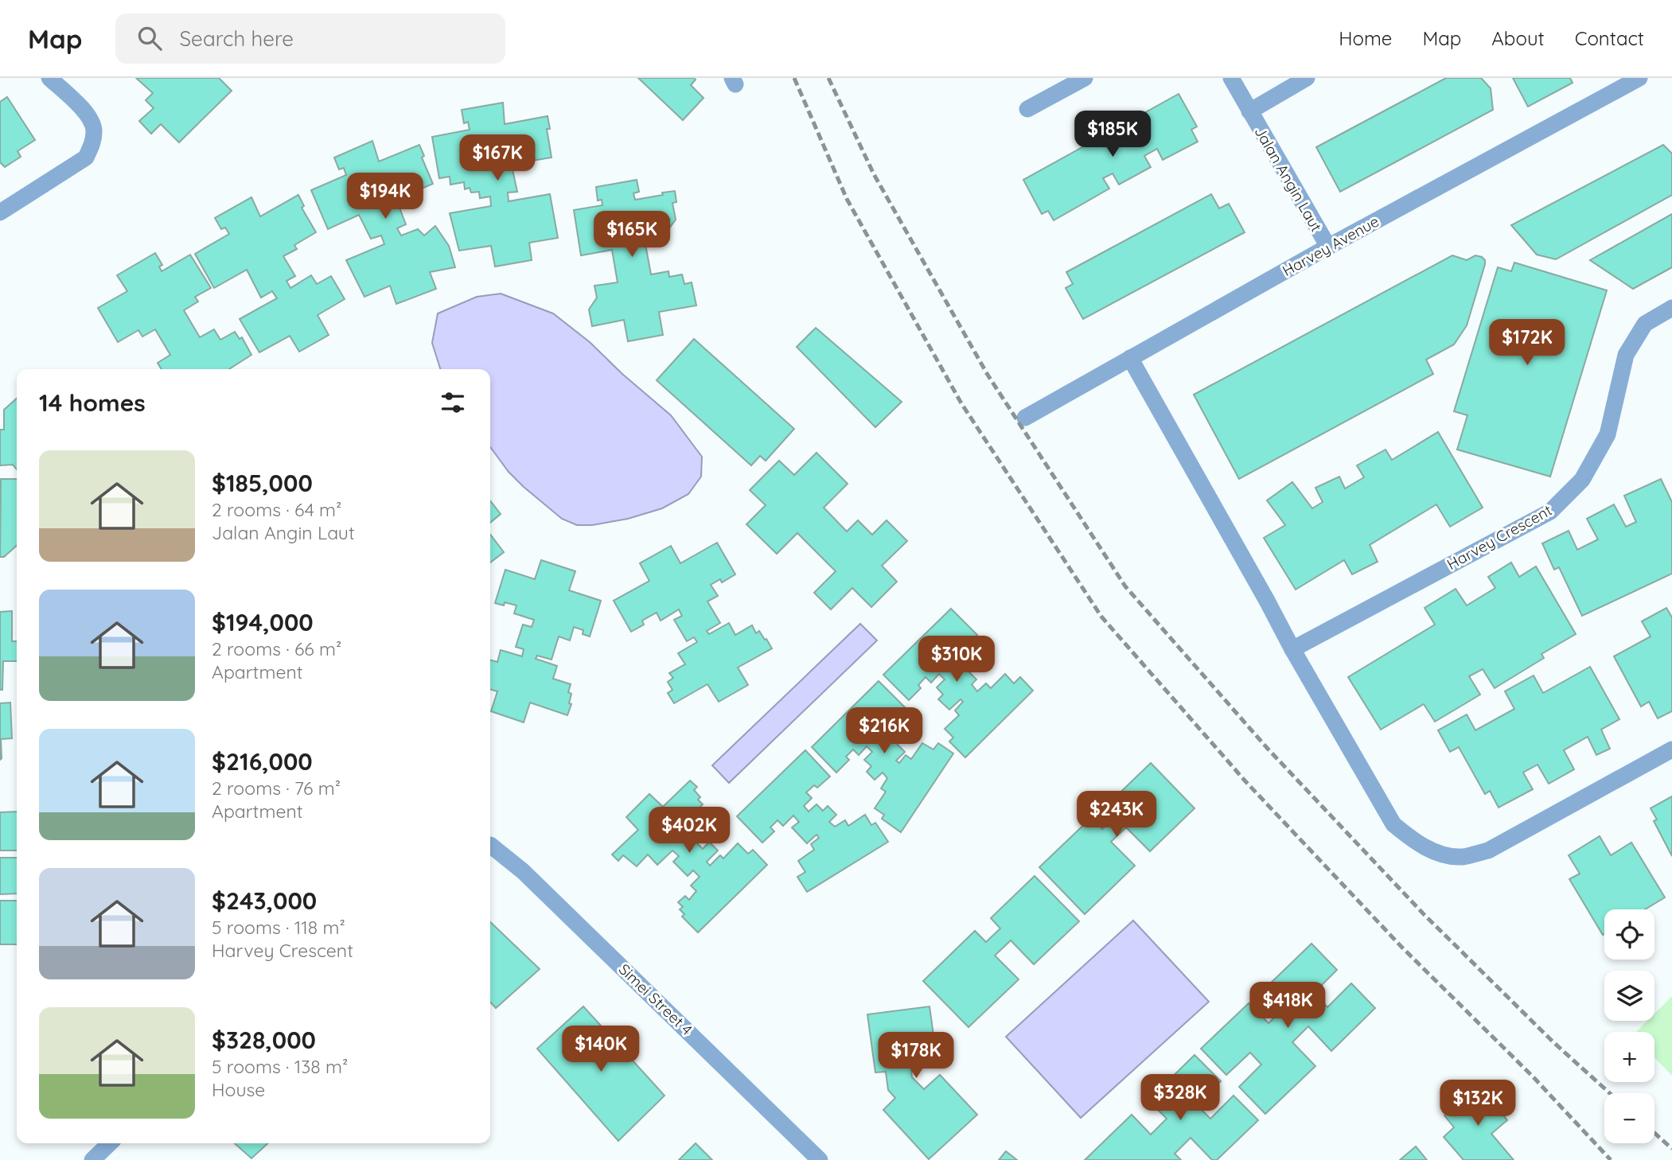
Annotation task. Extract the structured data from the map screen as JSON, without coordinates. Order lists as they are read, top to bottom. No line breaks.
{"streets":{"street":["Jalan Angin Laut","Harvey Avenue","Harvey Crescent","Simei Street 4"]},"crossings":[["Jalan Angin Laut","Harvey Avenue"]],"page":{"header":"Map","search":"Search here","nav":["Home","Map","About","Contact"],"price":["$185K","$167K","$194K","$165K","$172K","$310K","$216K","$243K","$402K","$418K","$140K","$178K","$328K","$132K"],"heading":"14 homes","list":[{"name":"$185,000","note":"2 rooms · 64 m² · Jalan Angin Laut"},{"name":"$194,000","note":"2 rooms · 66 m² · Apartment"},{"name":"$216,000","note":"2 rooms · 76 m² · Apartment"},{"name":"$243,000","note":"5 rooms · 118 m² · Harvey Crescent"},{"name":"$328,000","note":"5 rooms · 138 m² · House"}],"map_buttons":["+","−"]}}
